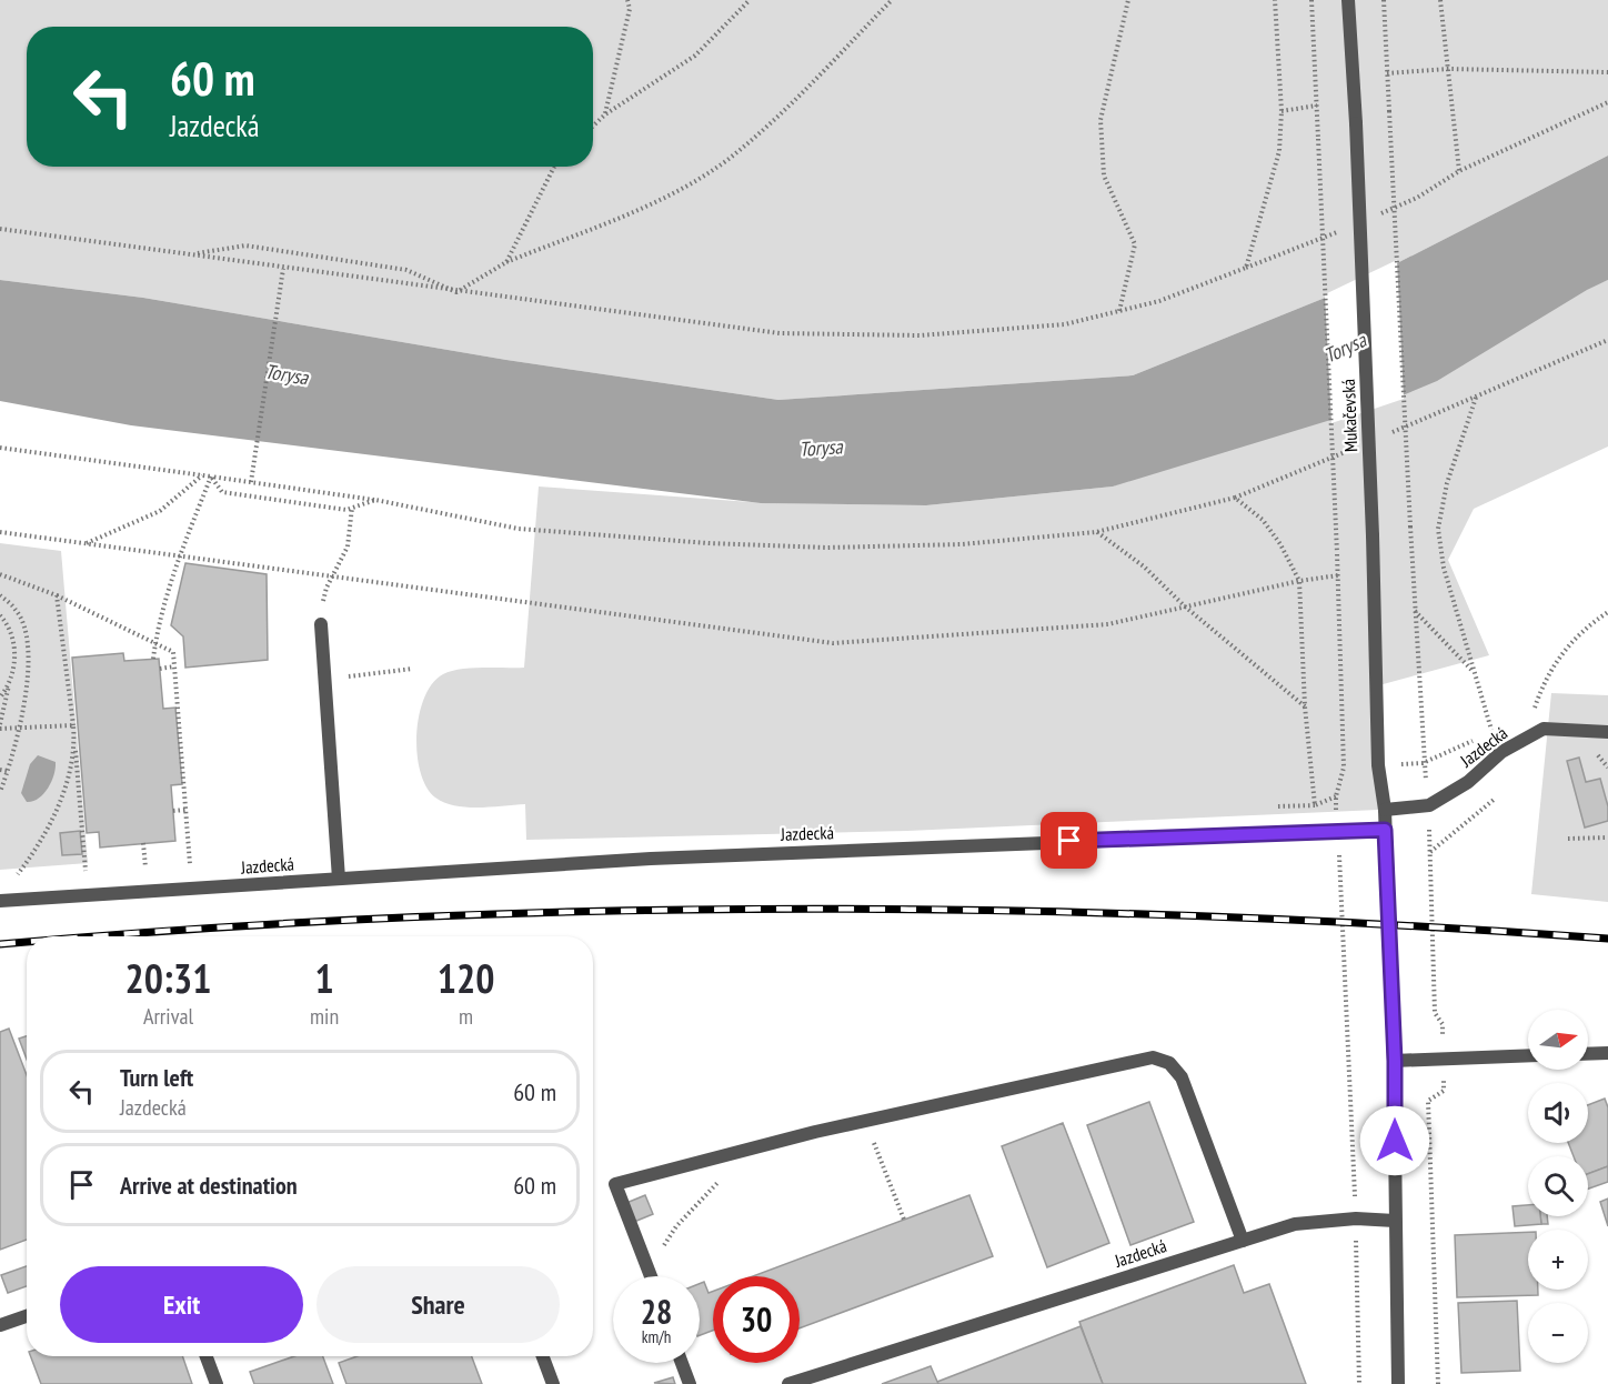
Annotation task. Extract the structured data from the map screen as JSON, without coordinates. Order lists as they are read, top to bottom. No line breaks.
{"streets":{"street":["Mukačevská","Jazdecká"]},"crossings":[["Mukačevská","Jazdecká"]],"water":["Torysa"],"north":"right","page":{"turn":["60 m","Jazdecká"],"eta":["20:31","Arrival","1","min","120","m"],"map_buttons":["+","−"],"list":[{"name":"Turn left","note":"Jazdecká","value":"60 m"},{"name":"Arrive at destination","value":"60 m"}],"buttons":["Exit","Share"],"speed":"28 km/h","limit":"30"}}
